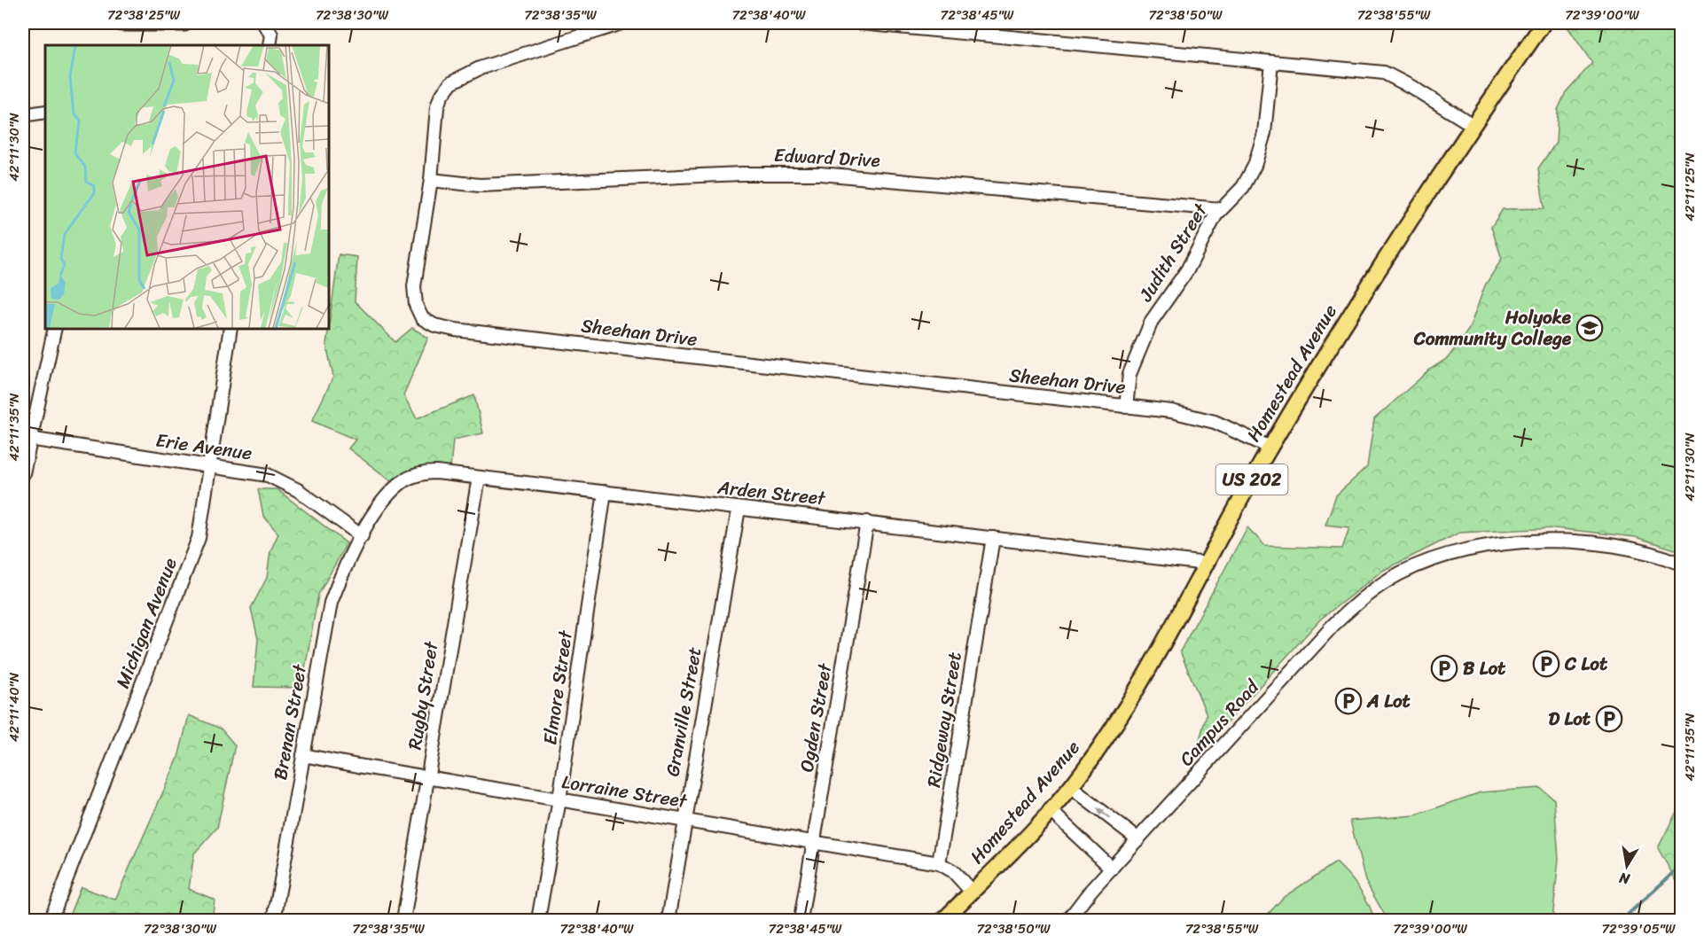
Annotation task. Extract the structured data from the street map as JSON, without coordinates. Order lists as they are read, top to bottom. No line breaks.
{"streets":{"main road":["Homestead Avenue","US 202"],"street":["Edward Drive","Judith Street","Sheehan Drive","Erie Avenue","Arden Street","Michigan Avenue","Elmore Street","Rugby Street","Granville Street","Ogden Street","Ridgeway Street","Brenan Street","Campus Road","Lorraine Street"]},"crossings":[["Edward Drive","Judith Street"],["Edward Drive","Sheehan Drive"],["Judith Street","Sheehan Drive"],["Sheehan Drive","Homestead Avenue"],["Homestead Avenue","Arden Street"],["Erie Avenue","Arden Street"],["Erie Avenue","Michigan Avenue"],["Erie Avenue","Brenan Street"],["Arden Street","Elmore Street"],["Arden Street","Rugby Street"],["Arden Street","Granville Street"],["Arden Street","Ogden Street"],["Arden Street","Ridgeway Street"],["Arden Street","Brenan Street"],["Elmore Street","Lorraine Street"],["Rugby Street","Lorraine Street"],["Granville Street","Lorraine Street"],["Ogden Street","Lorraine Street"],["Ridgeway Street","Lorraine Street"],["Brenan Street","Lorraine Street"]],"places":{"school or university":["Holyoke Community College"],"parking":["C Lot","B Lot","A Lot","D Lot"]},"north":"bottom","coordinates":["72°38'25\"W","72°38'30\"W","72°38'35\"W","72°38'40\"W","72°38'45\"W","72°38'50\"W","72°38'55\"W","72°39'00\"W","42°11'30\"N","42°11'25\"N","42°11'35\"N","42°11'40\"N","72°39'05\"W"]}
